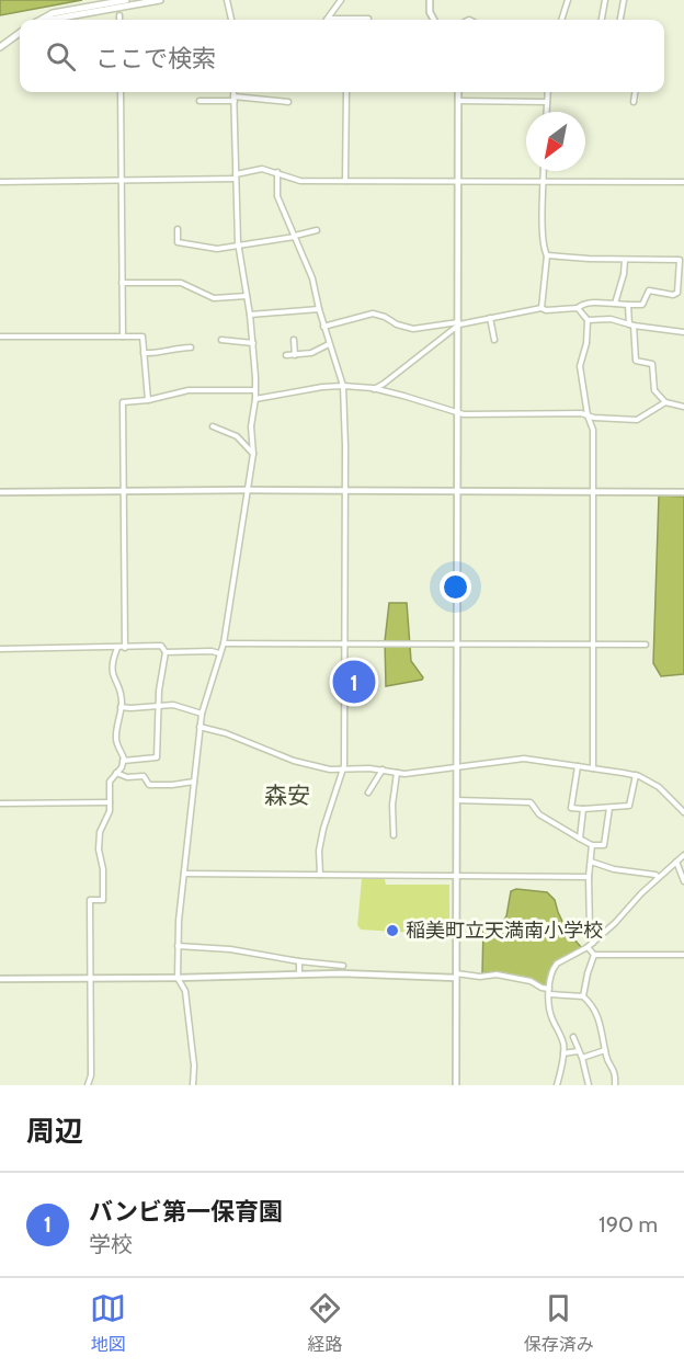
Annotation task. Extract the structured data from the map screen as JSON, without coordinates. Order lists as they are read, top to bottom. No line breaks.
{"districts":["森安"],"places":["稲美町立天満南小学校"],"north":"bottom left","page":{"search":"ここで検索","pins":"1","heading":"周辺","list":[{"mark":"1","name":"バンビ第一保育園","note":"学校","value":"190 m"}],"nav":["地図","経路","保存済み"]}}
